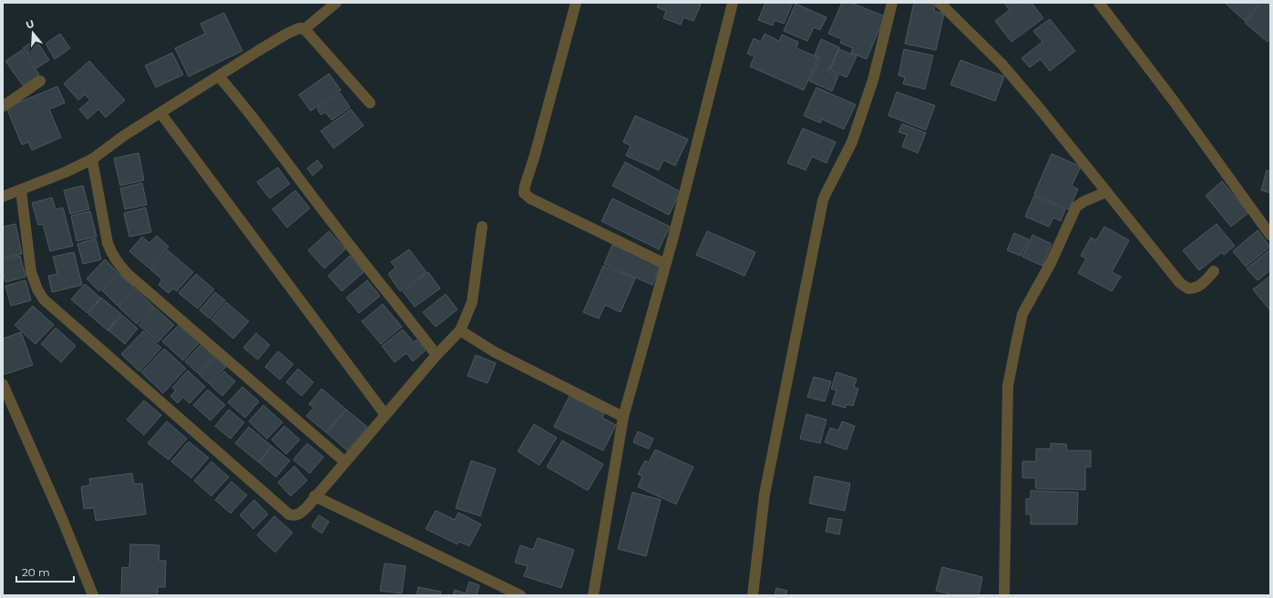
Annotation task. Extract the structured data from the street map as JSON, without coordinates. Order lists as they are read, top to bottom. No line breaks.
{"scale_bar":"20 m","north":"top"}
